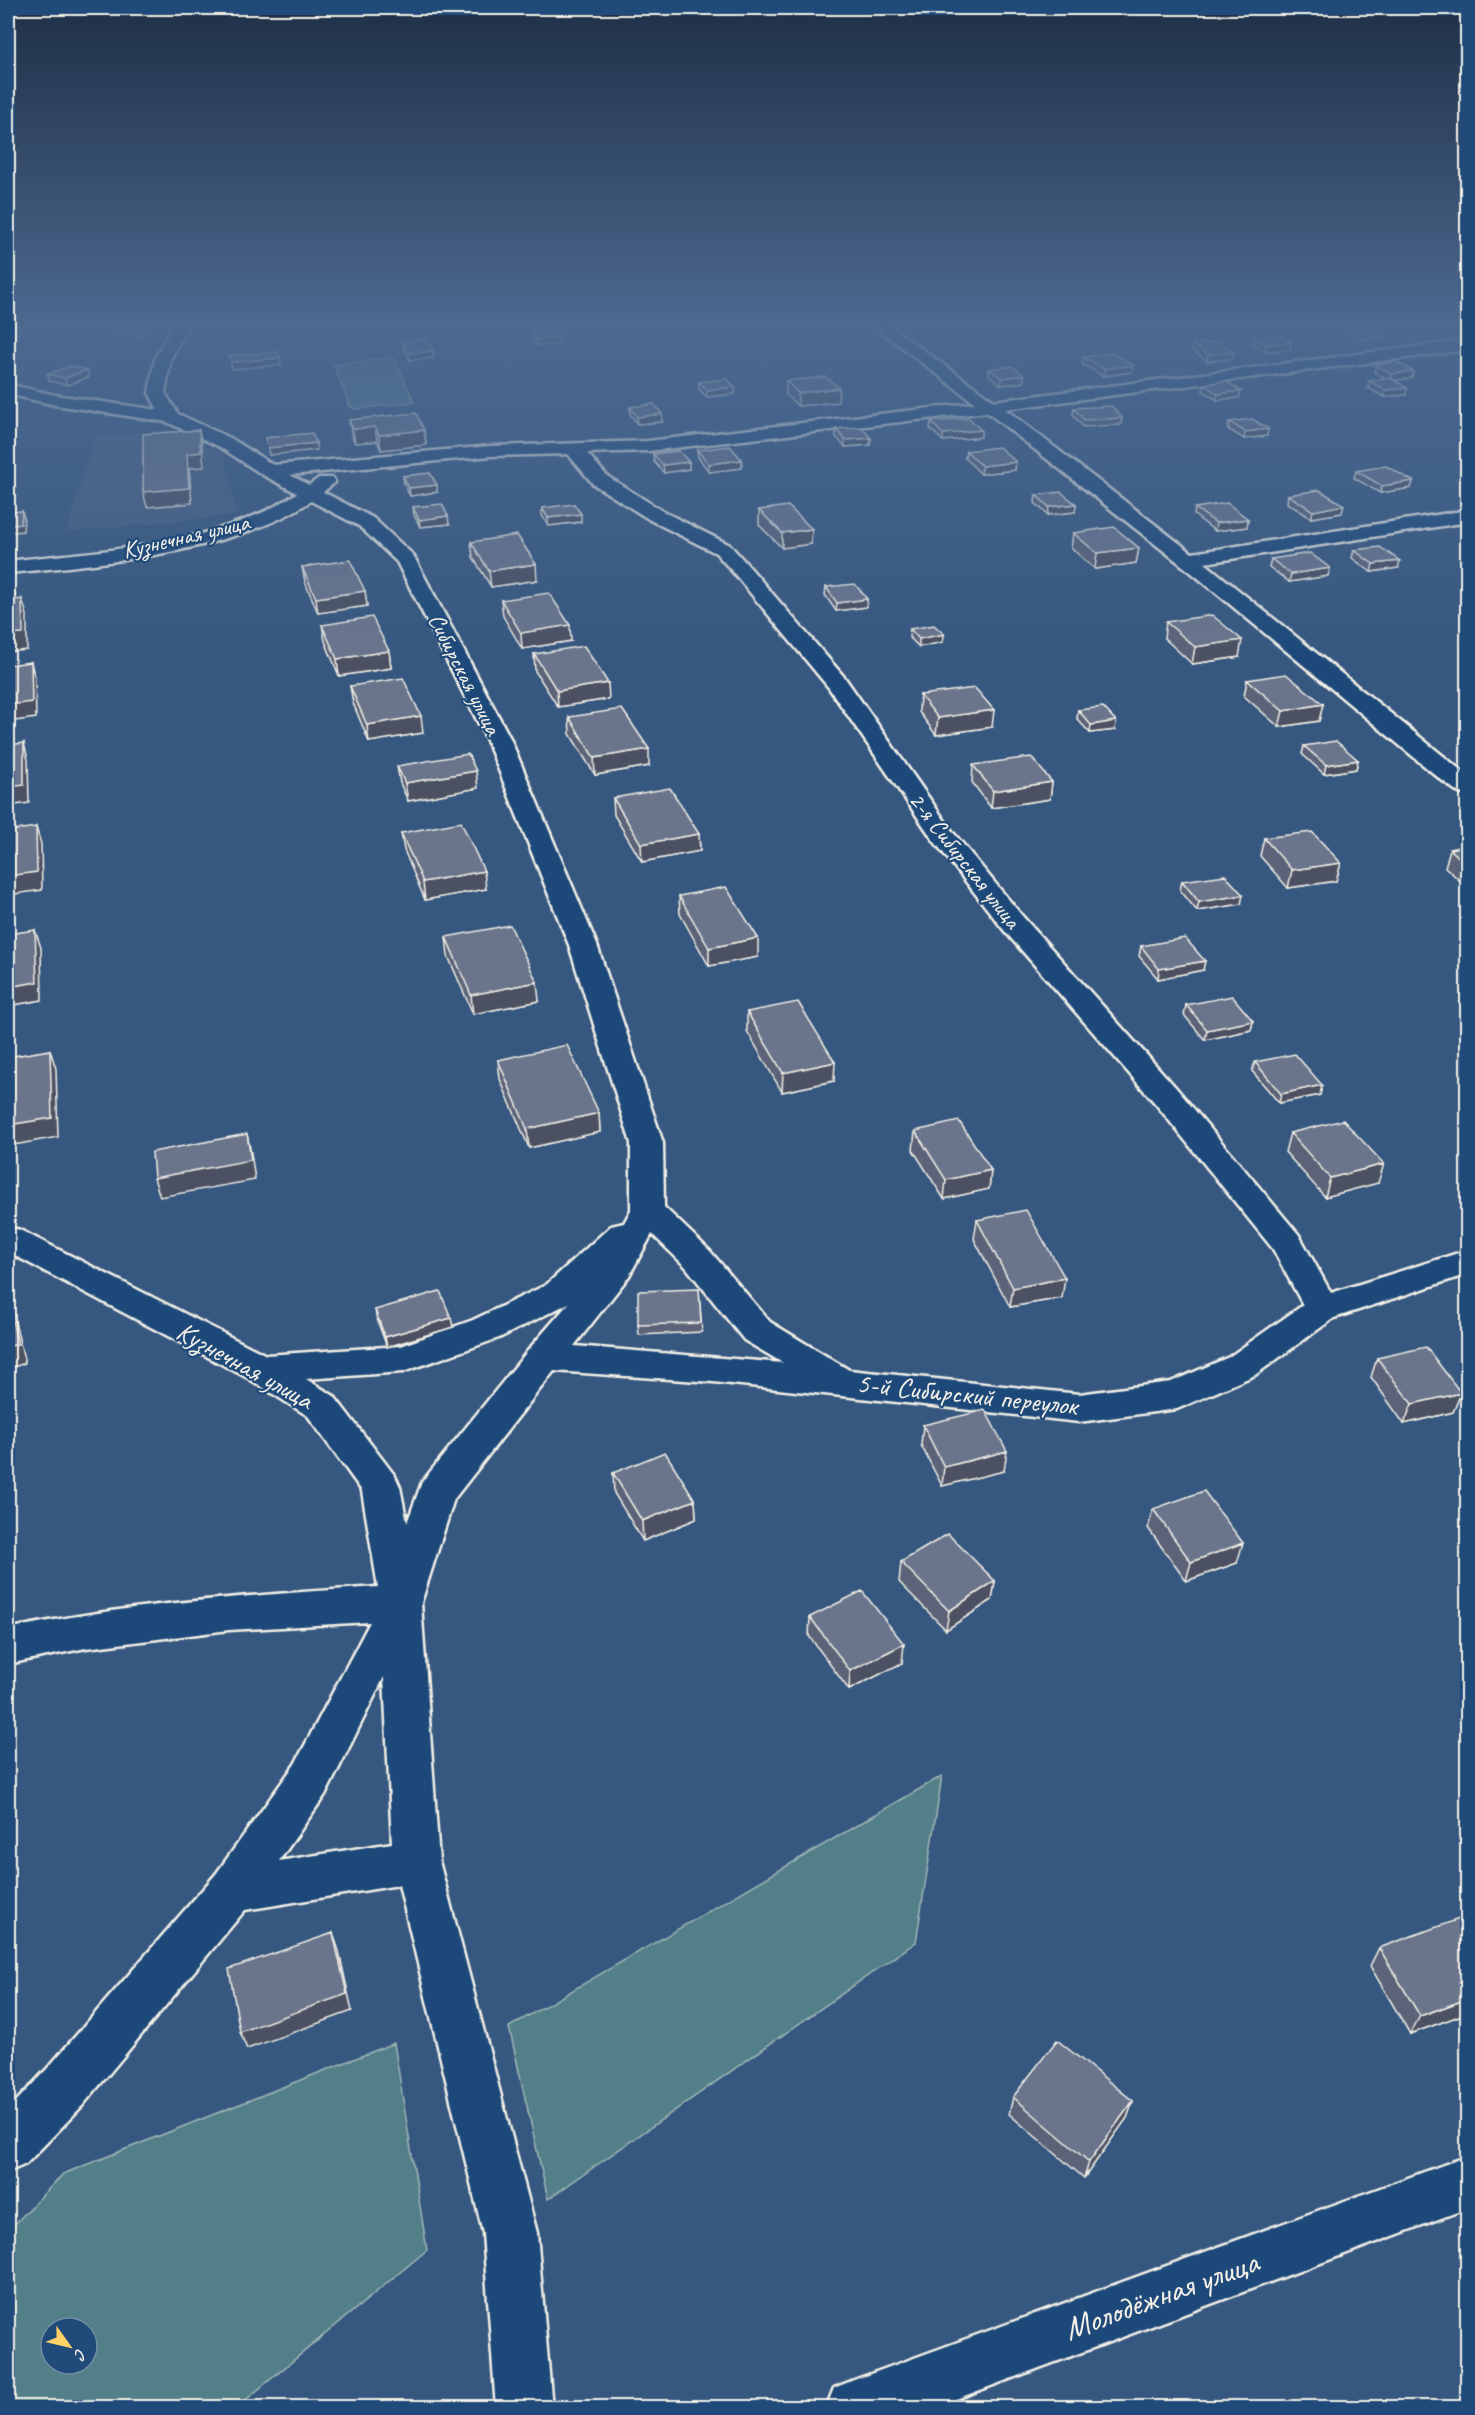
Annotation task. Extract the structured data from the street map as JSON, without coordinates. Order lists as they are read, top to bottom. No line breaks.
{"streets":{"street":["Кузнечная улица","Сибирская улица","2-я Сибирская улица","5-й Сибирский переулок","Молодёжная улица"]},"crossings":[["Кузнечная улица","Сибирская улица"],["2-я Сибирская улица","5-й Сибирский переулок"]],"north":"bottom right"}
